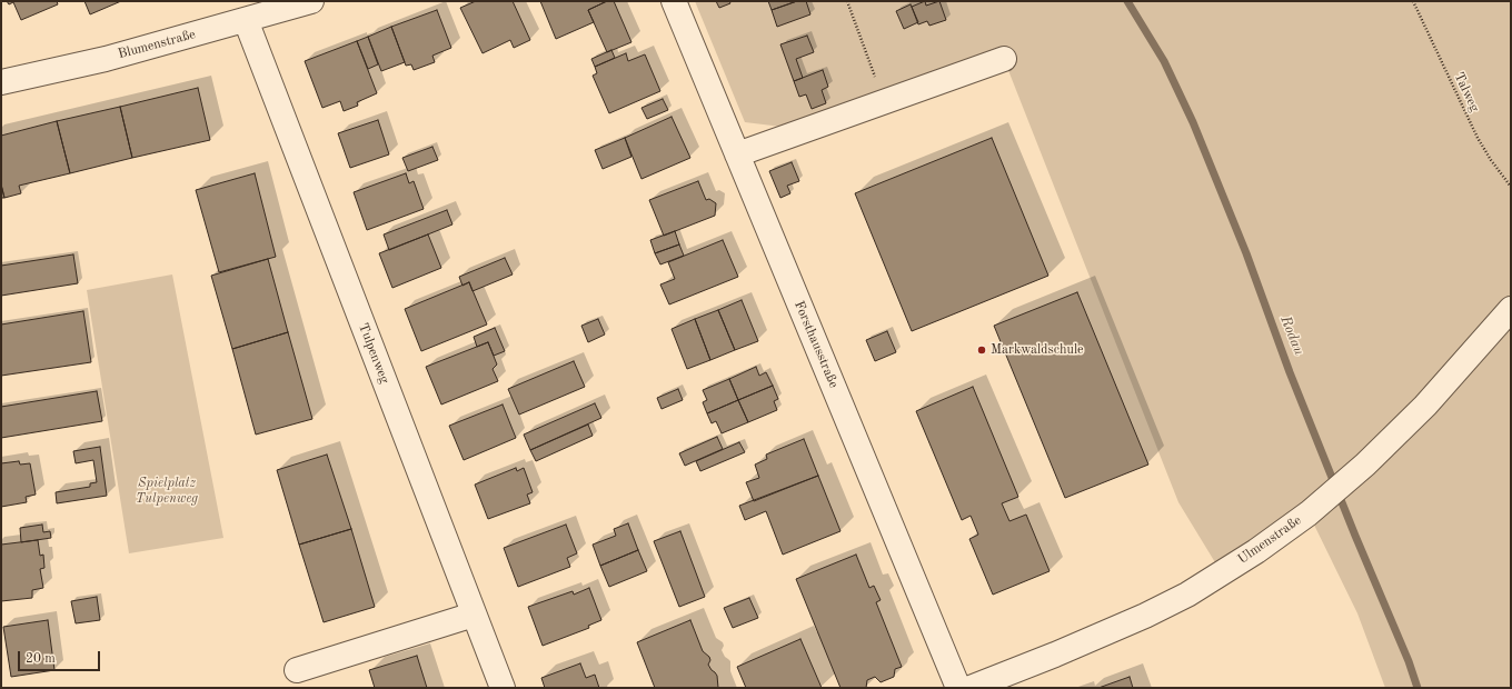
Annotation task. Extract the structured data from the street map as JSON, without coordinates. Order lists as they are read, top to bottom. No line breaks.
{"streets":{"street":["Blumenstraße","Forsthausstraße","Tulpenweg","Ulmenstraße"],"path":["Talweg"]},"crossings":[["Blumenstraße","Tulpenweg"]],"water":["Rodau"],"parks":["Spielplatz Tulpenweg"],"places":["Markwaldschule"],"scale_bar":"20 m"}
